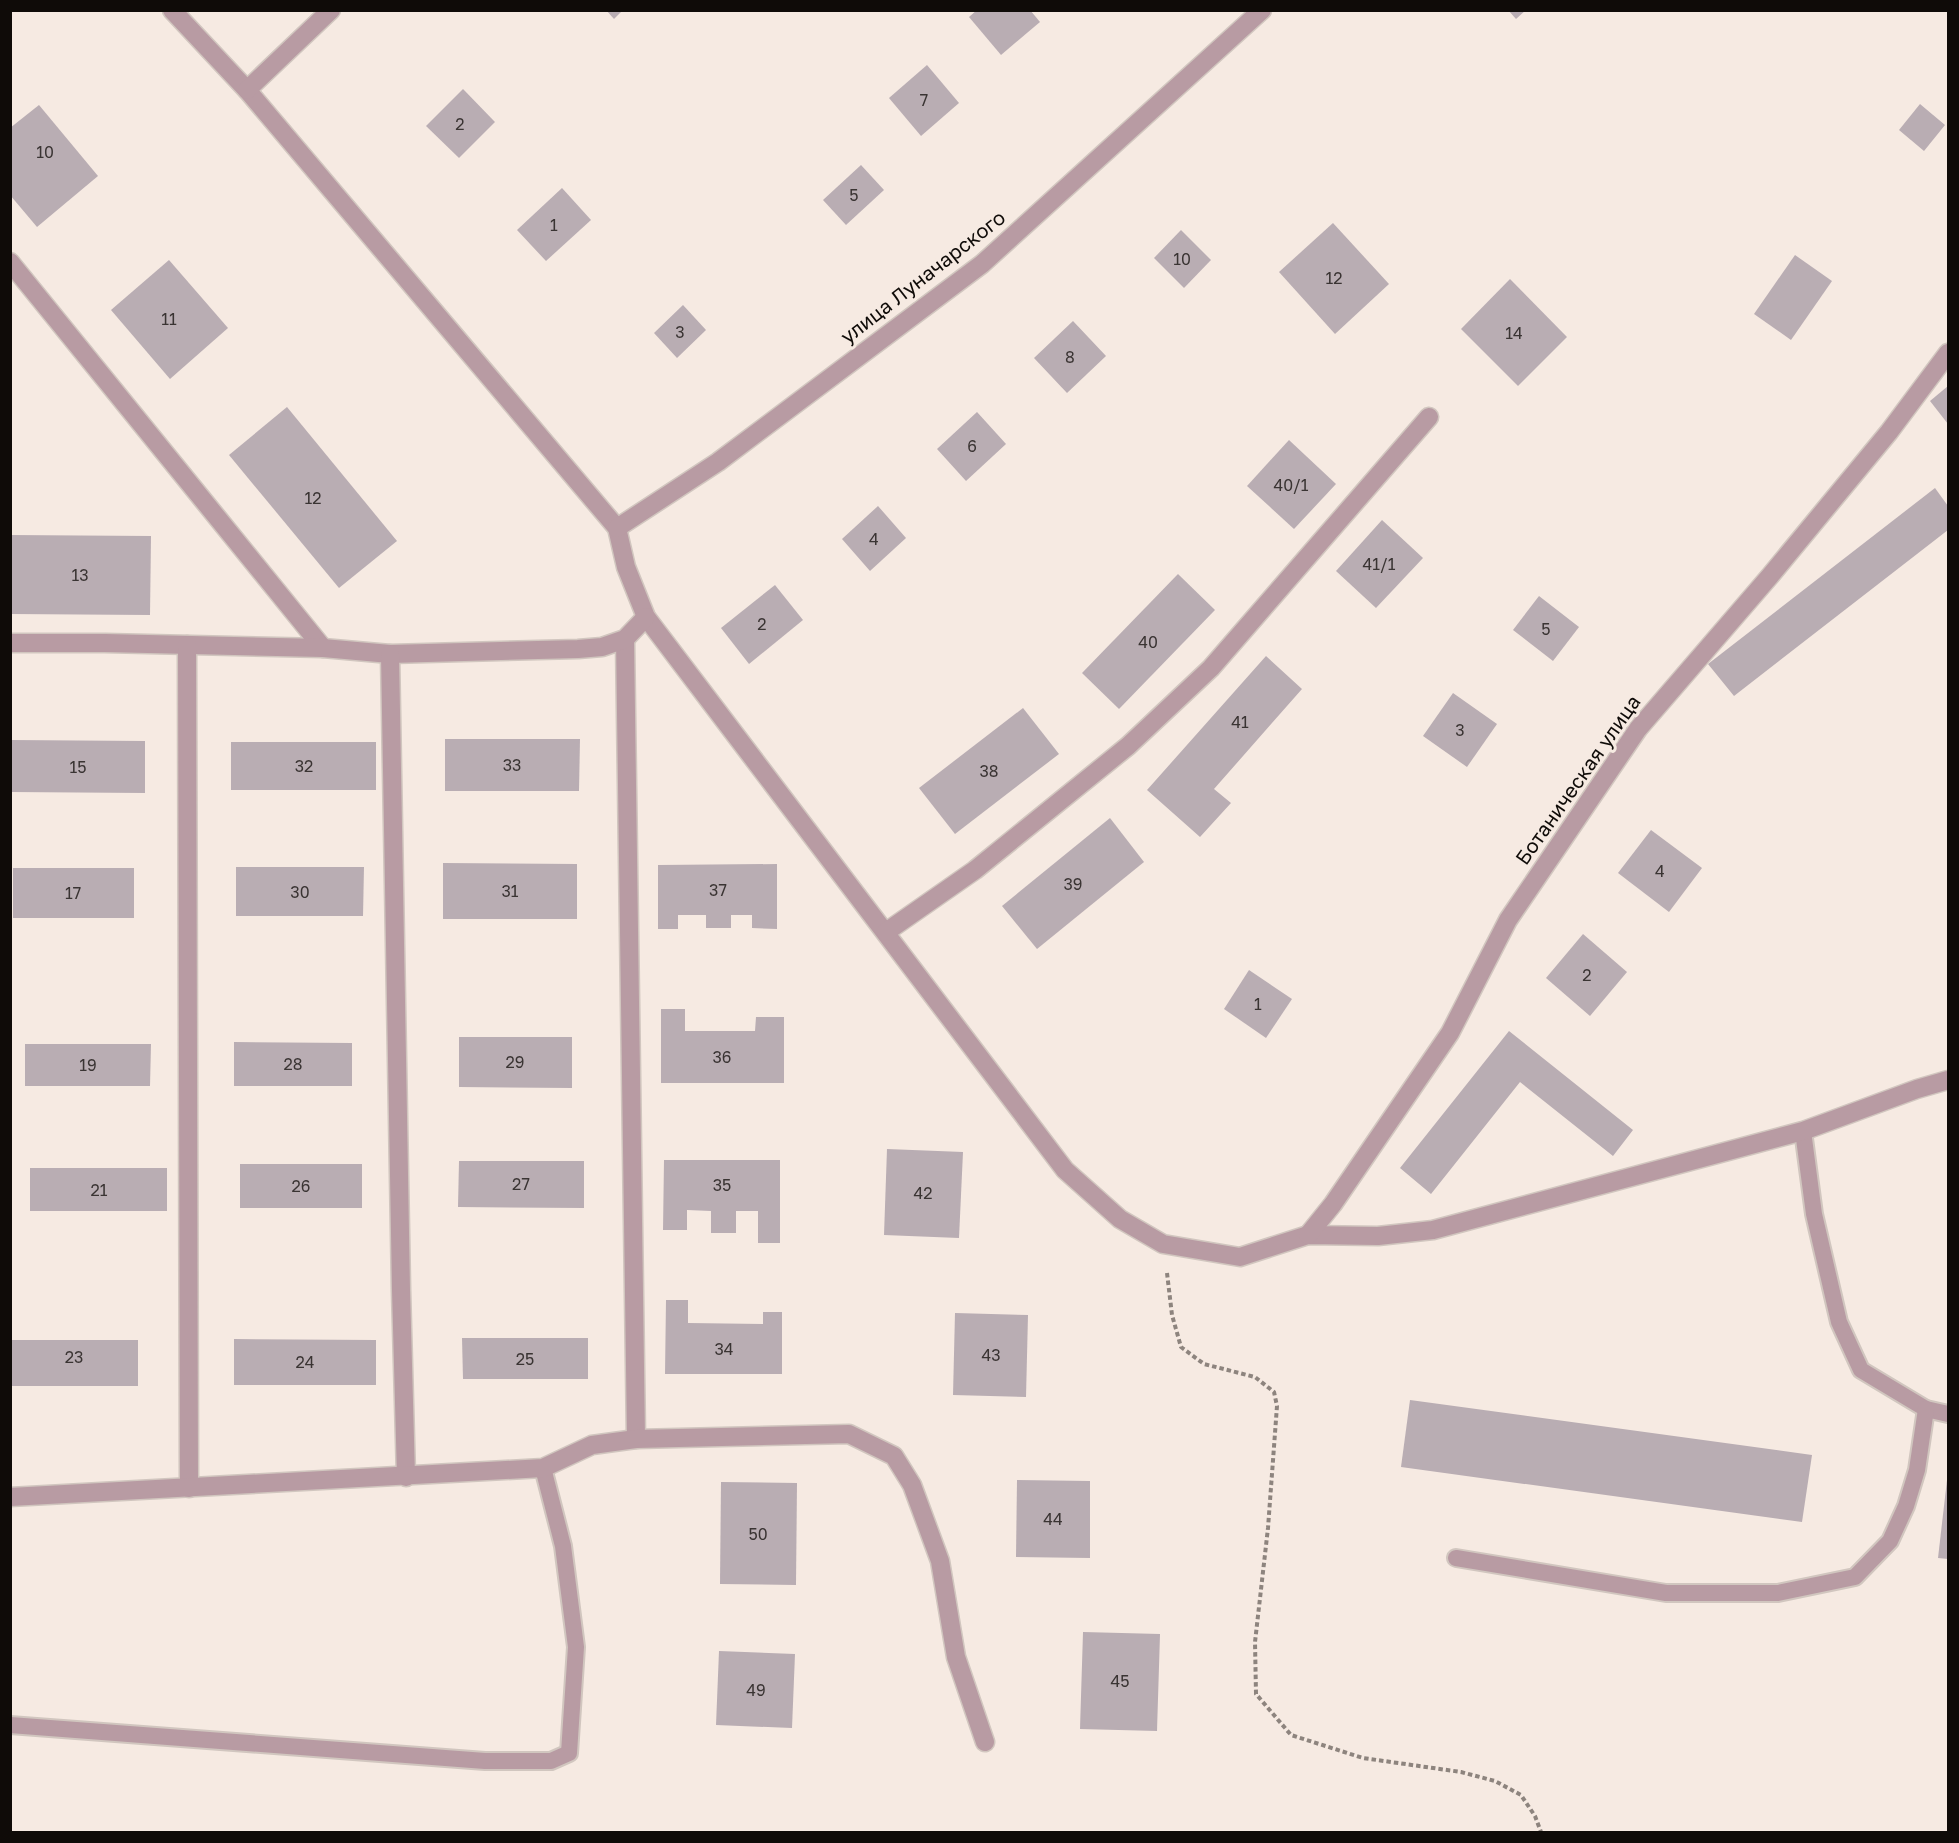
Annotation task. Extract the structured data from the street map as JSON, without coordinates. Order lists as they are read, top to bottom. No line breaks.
{"streets":{"street":["улица Луначарского","Ботаническая улица"]},"house_numbers":["7","2","10","5","1","10","12","11","3","14","8","6","40/1","12","4","41/1","13","2","5","40","41","3","33","32","15","38","4","39","37","31","30","17","2","1","36","29","28","19","27","35","26","21","42","34","43","23","25","24","44","50","45","49"]}
